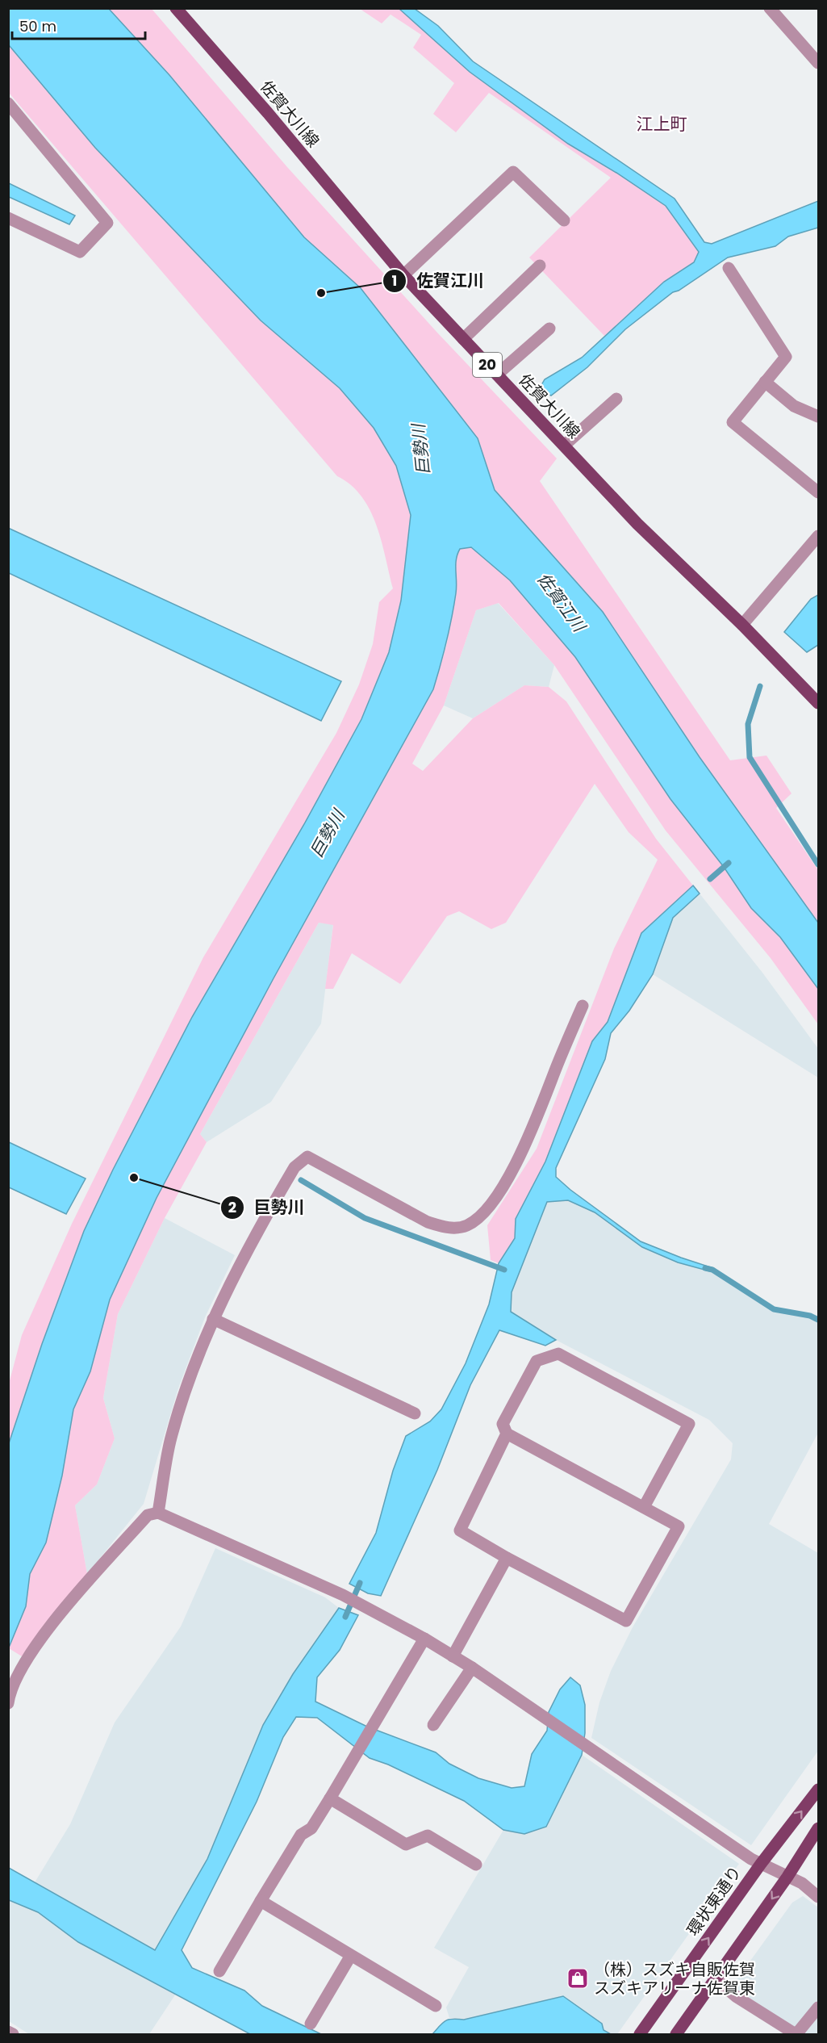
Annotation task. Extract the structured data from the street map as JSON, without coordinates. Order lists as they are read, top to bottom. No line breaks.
{"streets":{"main road":["佐賀大川線","20","環状東通り"]},"districts":["江上町"],"water":["巨勢川","佐賀江川"],"places":{"other":["佐賀江川","巨勢川"],"shop":["（株）スズキ自販佐賀 スズキアリーナ佐賀東"]},"scale_bar":"50 m"}
